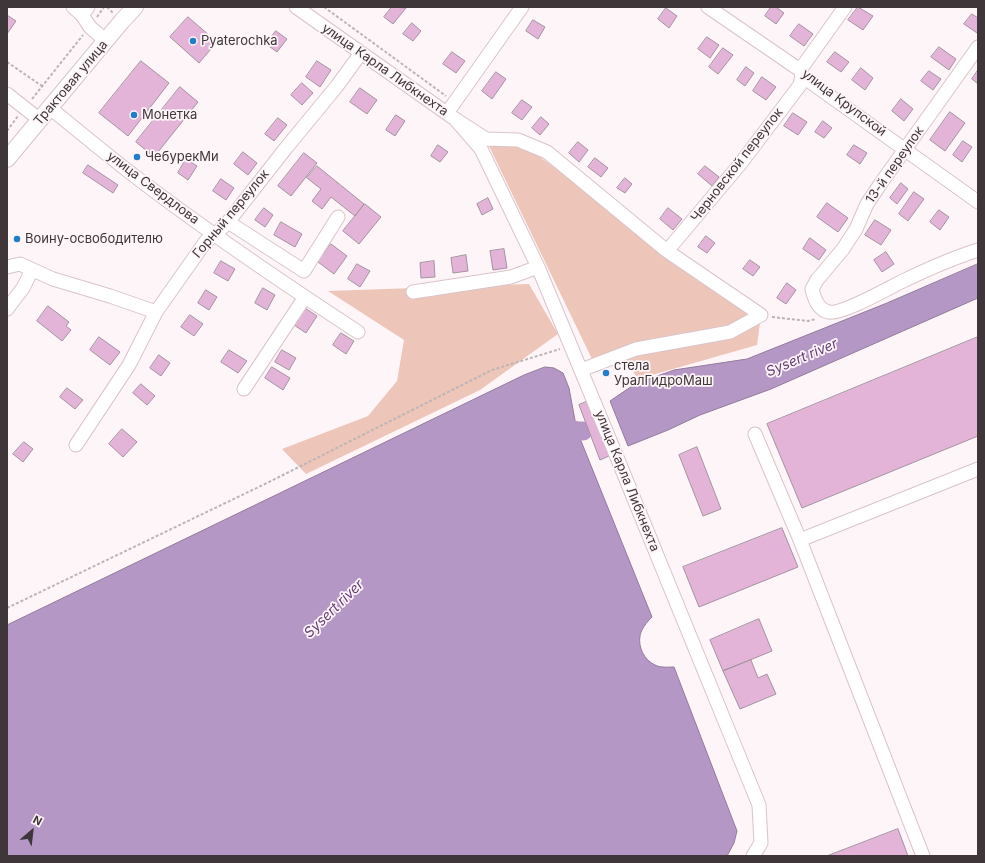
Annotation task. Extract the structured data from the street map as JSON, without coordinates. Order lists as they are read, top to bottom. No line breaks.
{"streets":{"main road":["Трактовая улица"],"street":["улица Карла Либкнехта","улица Крупской","Черновской переулок","13-й переулок","улица Свердлова","Горный переулок"]},"crossings":[["улица Карла Либкнехта","Черновской переулок"],["улица Карла Либкнехта","Горный переулок"],["Трактовая улица","улица Свердлова"],["улица Крупской","Черновской переулок"],["улица Крупской","13-й переулок"],["улица Свердлова","Горный переулок"]],"water":["Sysert river"],"places":["Pyaterochka","Монетка","ЧебурекМи","Воину-освободителю","стела УралГидроМаш"],"north":"top right"}
